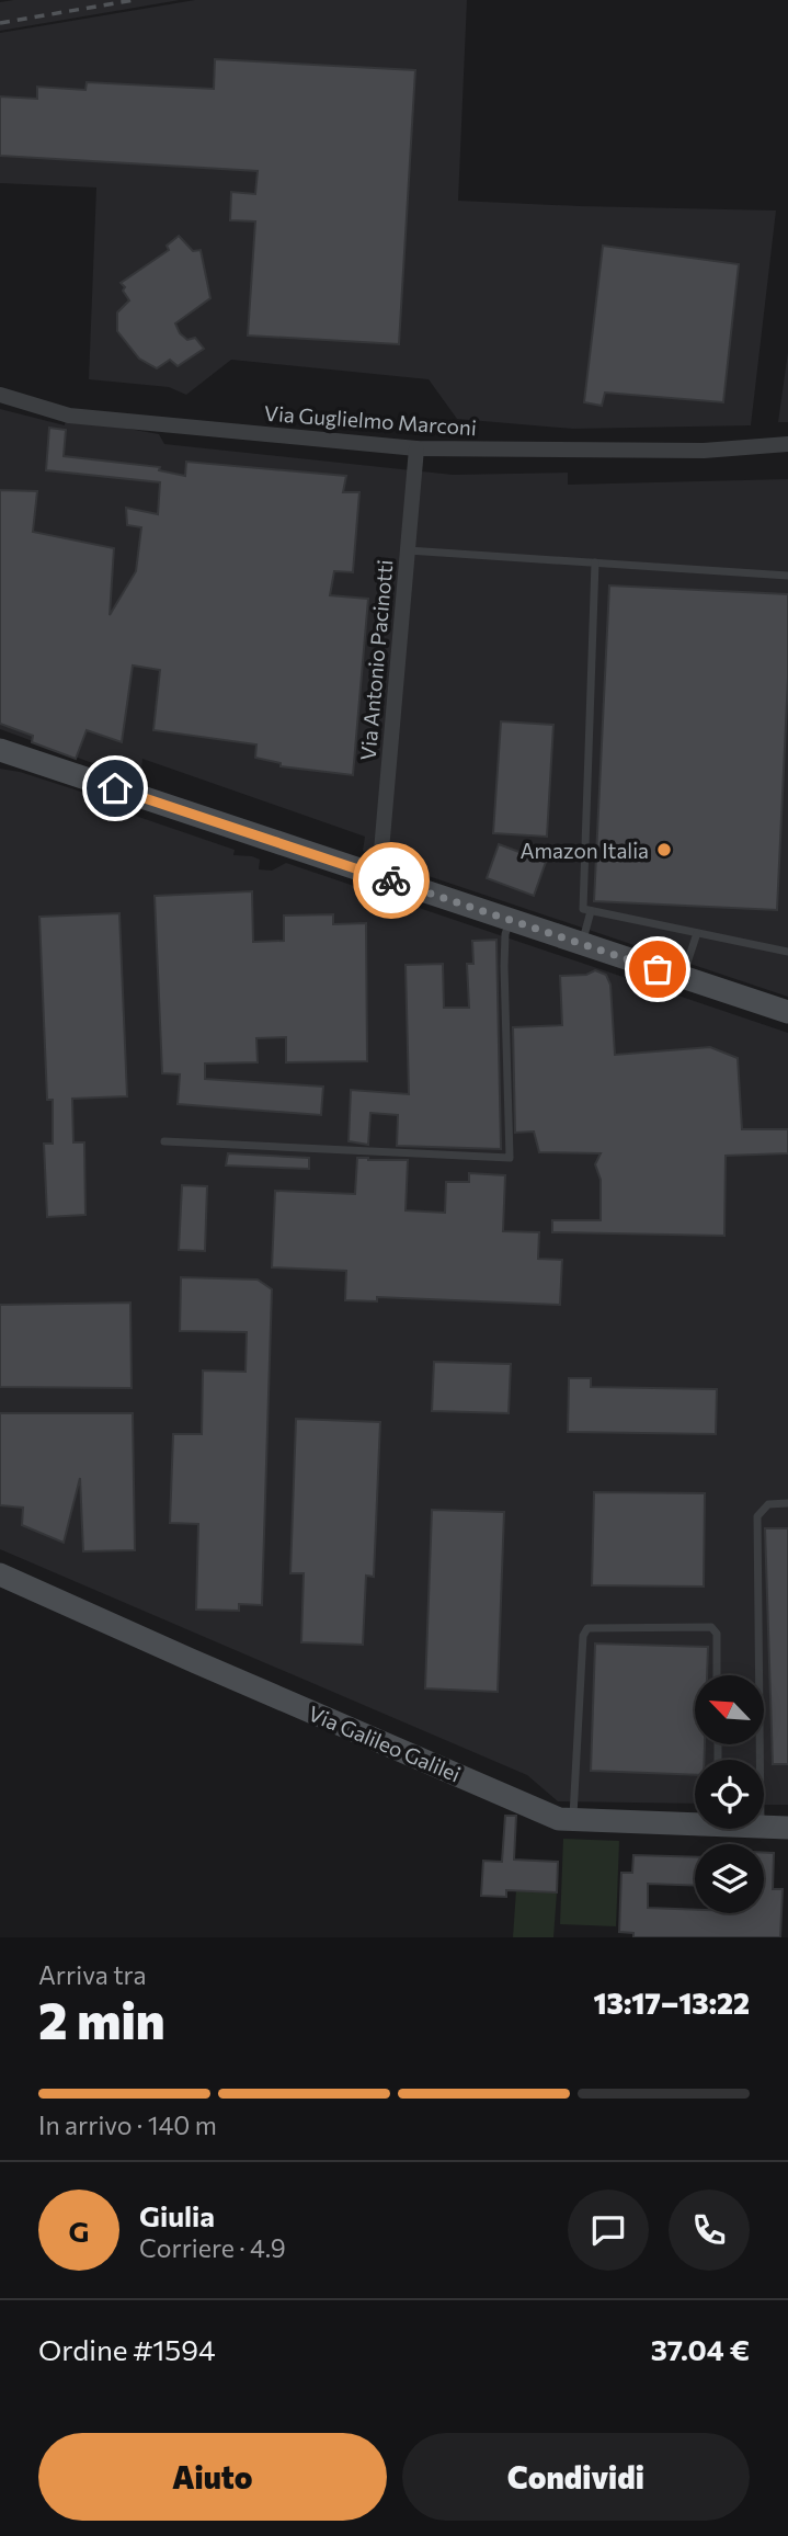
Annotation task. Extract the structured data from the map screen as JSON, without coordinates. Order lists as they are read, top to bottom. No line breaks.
{"streets":{"street":["Via Guglielmo Marconi","Via Antonio Pacinotti","Via Galileo Galilei"]},"crossings":[["Via Guglielmo Marconi","Via Antonio Pacinotti"]],"places":["Amazon Italia"],"north":"top left","page":{"heading":["2 min","Arriva tra","13:17–13:22"],"panel":["Giulia","Corriere · 4.9","Ordine #1594","37.04 €"],"bar":"In arrivo · 140 m","round":"G","buttons":["Aiuto","Condividi"]}}
